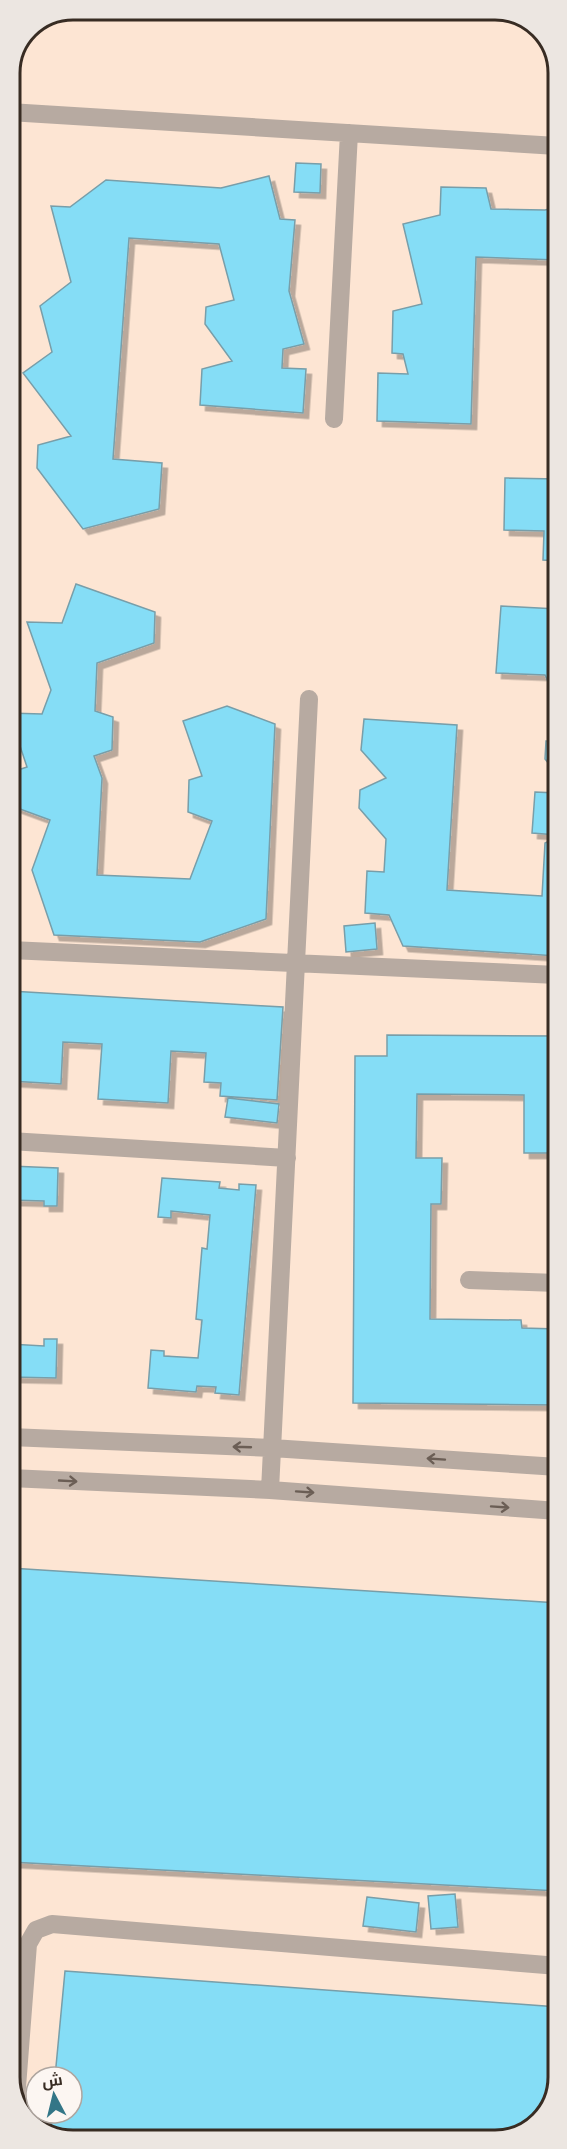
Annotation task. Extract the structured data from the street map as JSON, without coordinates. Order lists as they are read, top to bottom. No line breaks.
{"north":"top"}
